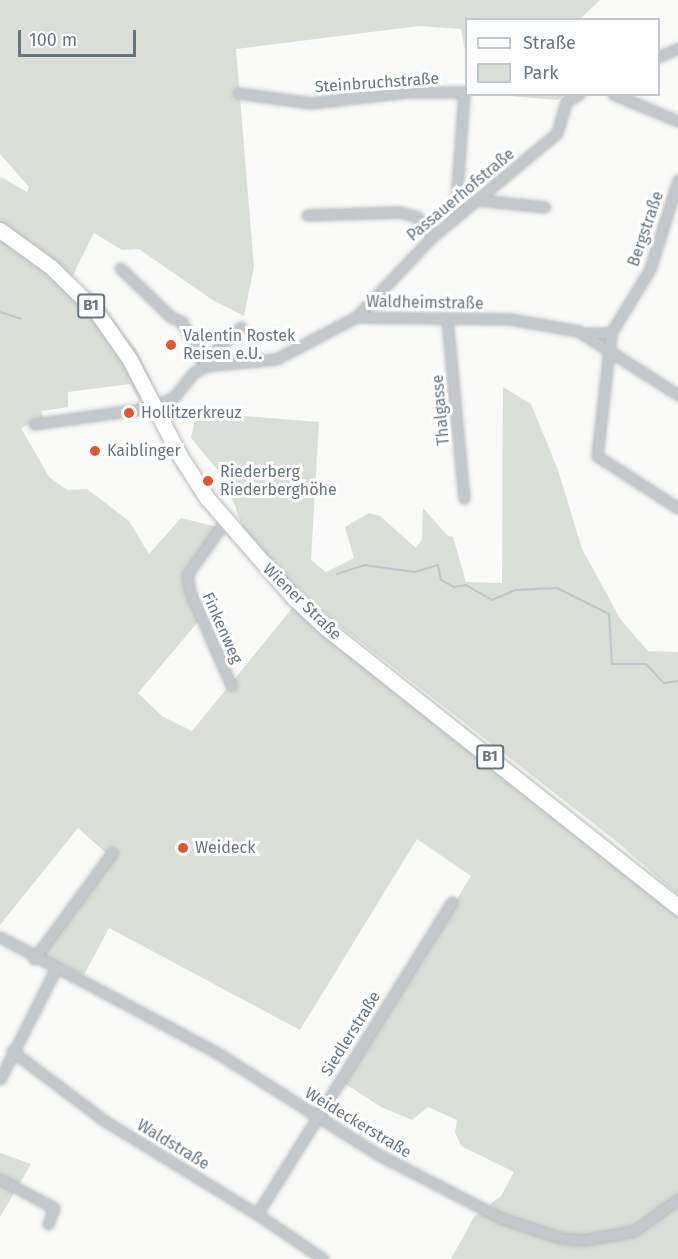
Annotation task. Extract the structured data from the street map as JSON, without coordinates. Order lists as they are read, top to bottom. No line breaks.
{"streets":{"main road":["B1","Wiener Straße"],"street":["Steinbruchstraße","Passauerhofstraße","Bergstraße","Waldheimstraße","Thalgasse","Finkenweg","Siedlerstraße","Weideckerstraße","Waldstraße"]},"crossings":[["Steinbruchstraße","Passauerhofstraße"],["Passauerhofstraße","Waldheimstraße"],["Bergstraße","Waldheimstraße"],["Waldheimstraße","Thalgasse"],["Wiener Straße","Finkenweg"],["Siedlerstraße","Weideckerstraße"],["Siedlerstraße","Waldstraße"]],"places":["Valentin Rostek Reisen e.U.","Hollitzerkreuz","Kaiblinger","Riederberg Riederberghöhe","Weideck"],"legend":["Straße","Park"],"scale_bar":"100 m"}
